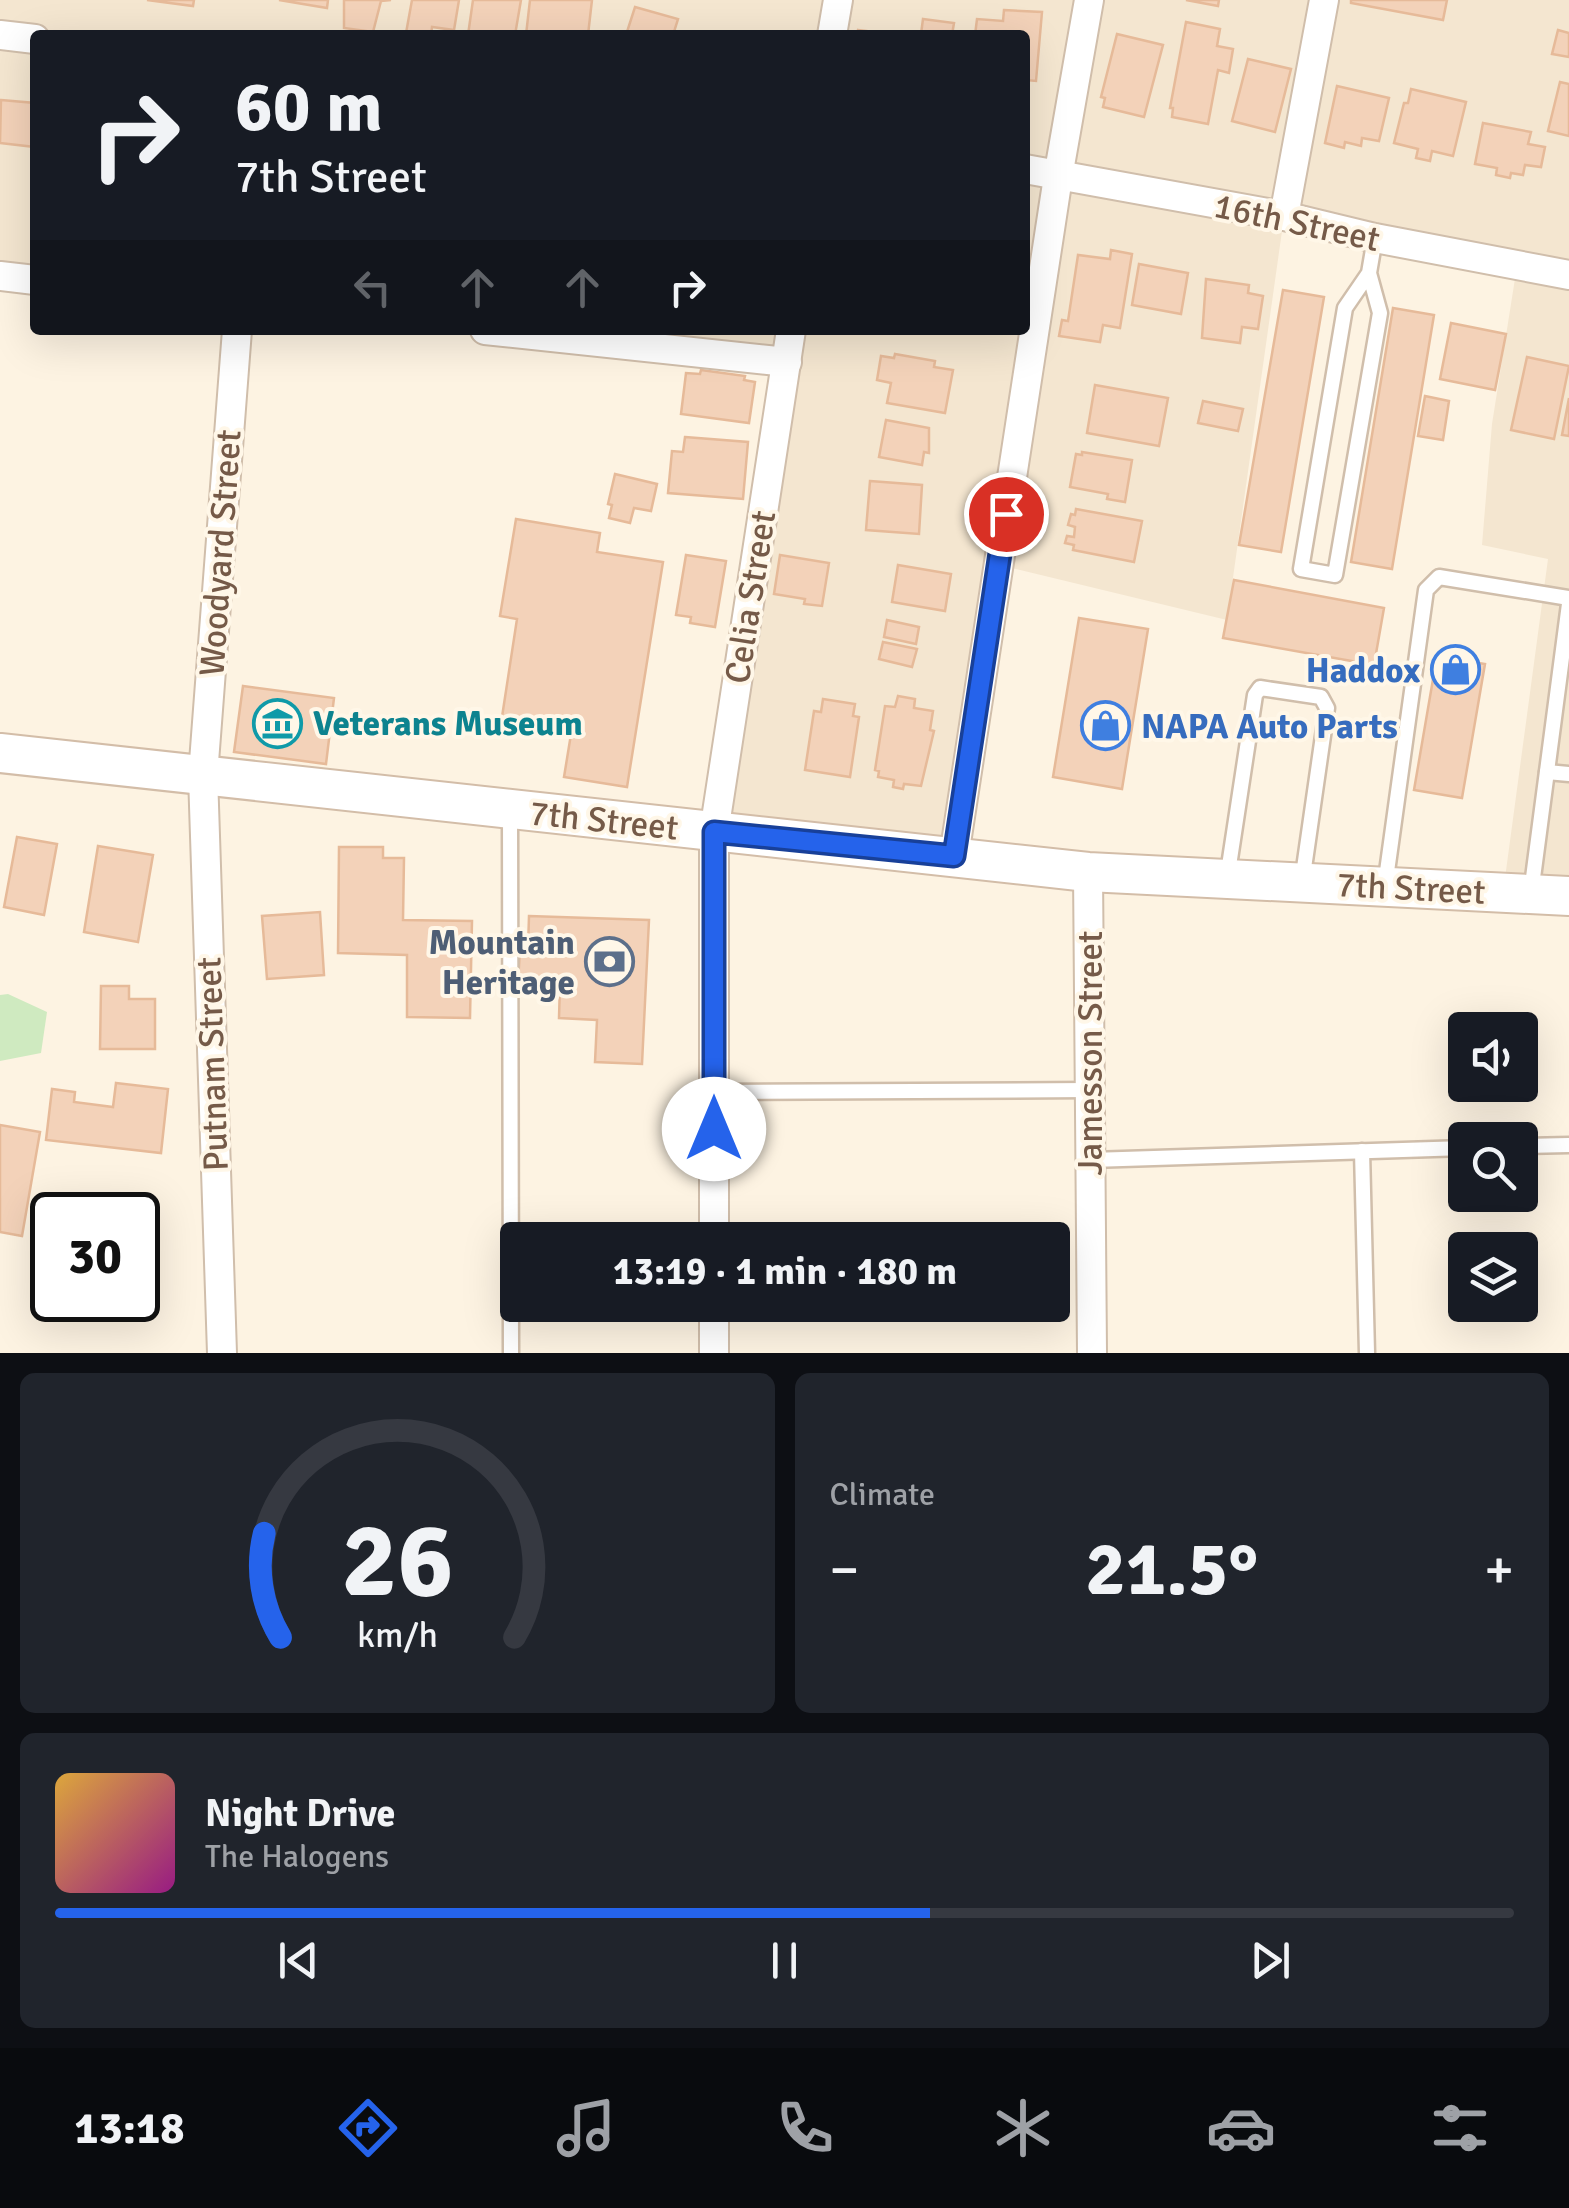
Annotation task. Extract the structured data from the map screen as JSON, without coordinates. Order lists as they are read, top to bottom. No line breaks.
{"streets":{"main road":["7th Street"],"street":["16th Street","Woodyard Street","Celia Street","Jamesson Street","Putnam Street"]},"crossings":[["Woodyard Street","7th Street"],["Woodyard Street","Putnam Street"],["Celia Street","7th Street"],["7th Street","Jamesson Street"],["7th Street","Putnam Street"]],"places":{"shop":["Haddox","NAPA Auto Parts"],"museum":["Veterans Museum"],"bank":["Mountain Heritage"]},"page":{"turn":["60 m","7th Street"],"limit":"30","trip":"13:19 · 1 min · 180 m","tile":"Climate","heat":["−","21.5°","+"],"song":["Night Drive","The Halogens"],"tabs":"13:18","gauge":["26","km/h"]}}
